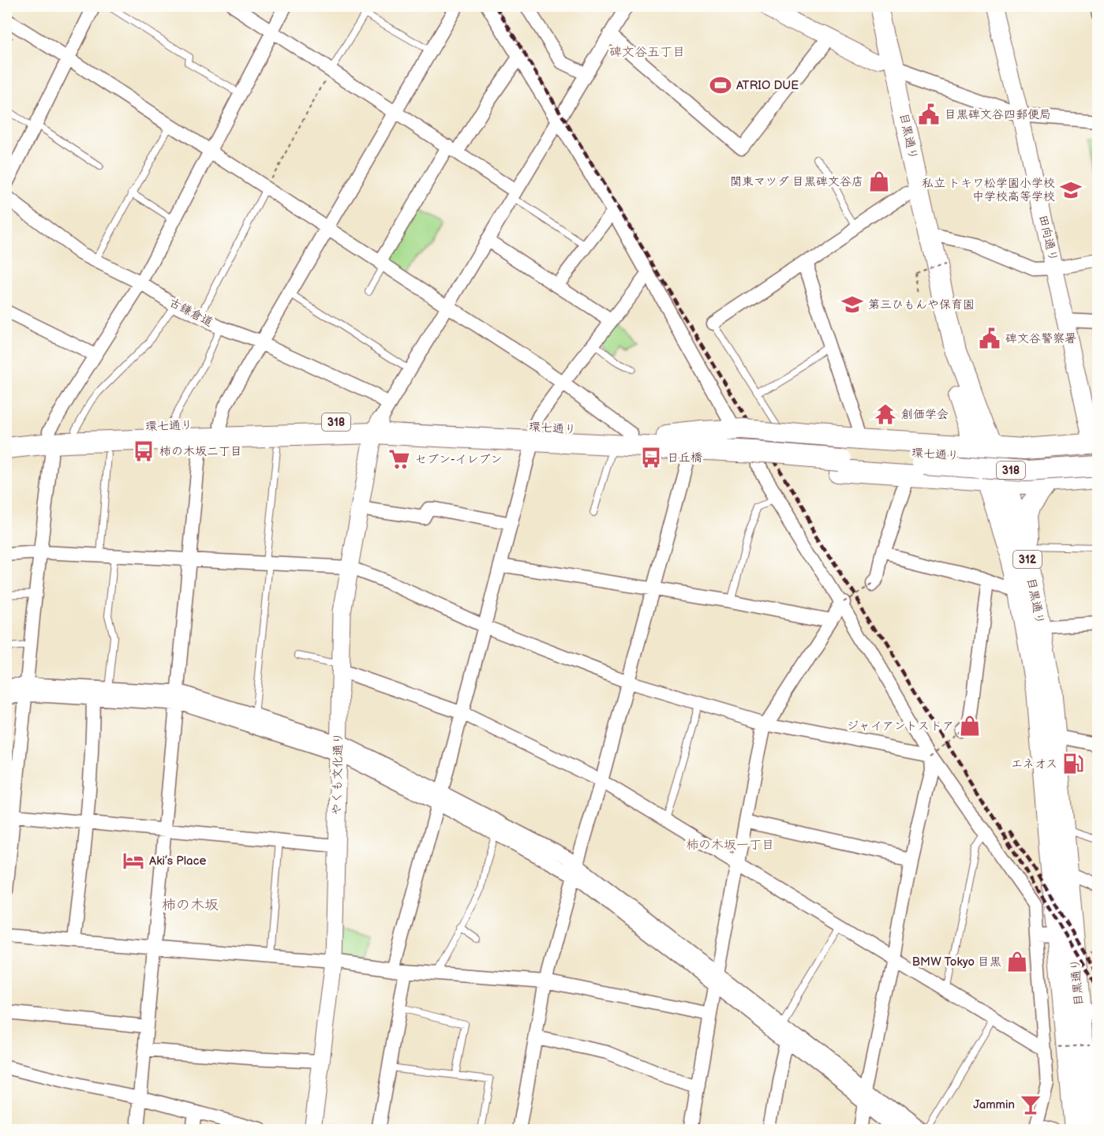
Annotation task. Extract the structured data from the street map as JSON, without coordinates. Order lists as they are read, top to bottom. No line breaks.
{"streets":{"main road":["目黒通り","318","環七通り","312"],"street":["田向通り","古鎌倉道","やくも文化通り"]},"crossings":[["田向通り","環七通り"],["古鎌倉道","環七通り"],["古鎌倉道","やくも文化通り"],["環七通り","やくも文化通り"]],"districts":["碑文谷五丁目","柿の木坂一丁目","柿の木坂"],"places":{"sports":["ATRIO DUE"],"public building":["目黒碑文谷四郵便局","碑文谷警察署"],"shop":["関東マツダ 目黒碑文谷店","ジャイアントストア","BMW Tokyo 目黒"],"school or university":["私立 トキワ松学園小学校 中学校高等学校","第三ひもんや保育園"],"temple":["創価学会"],"bus stop":["柿の木坂二丁目","日丘橋"],"supermarket":["セブン-イレブン"],"fuel station":["エネオス"],"hotel":["Aki’s Place"],"bar":["Jammin"]}}
